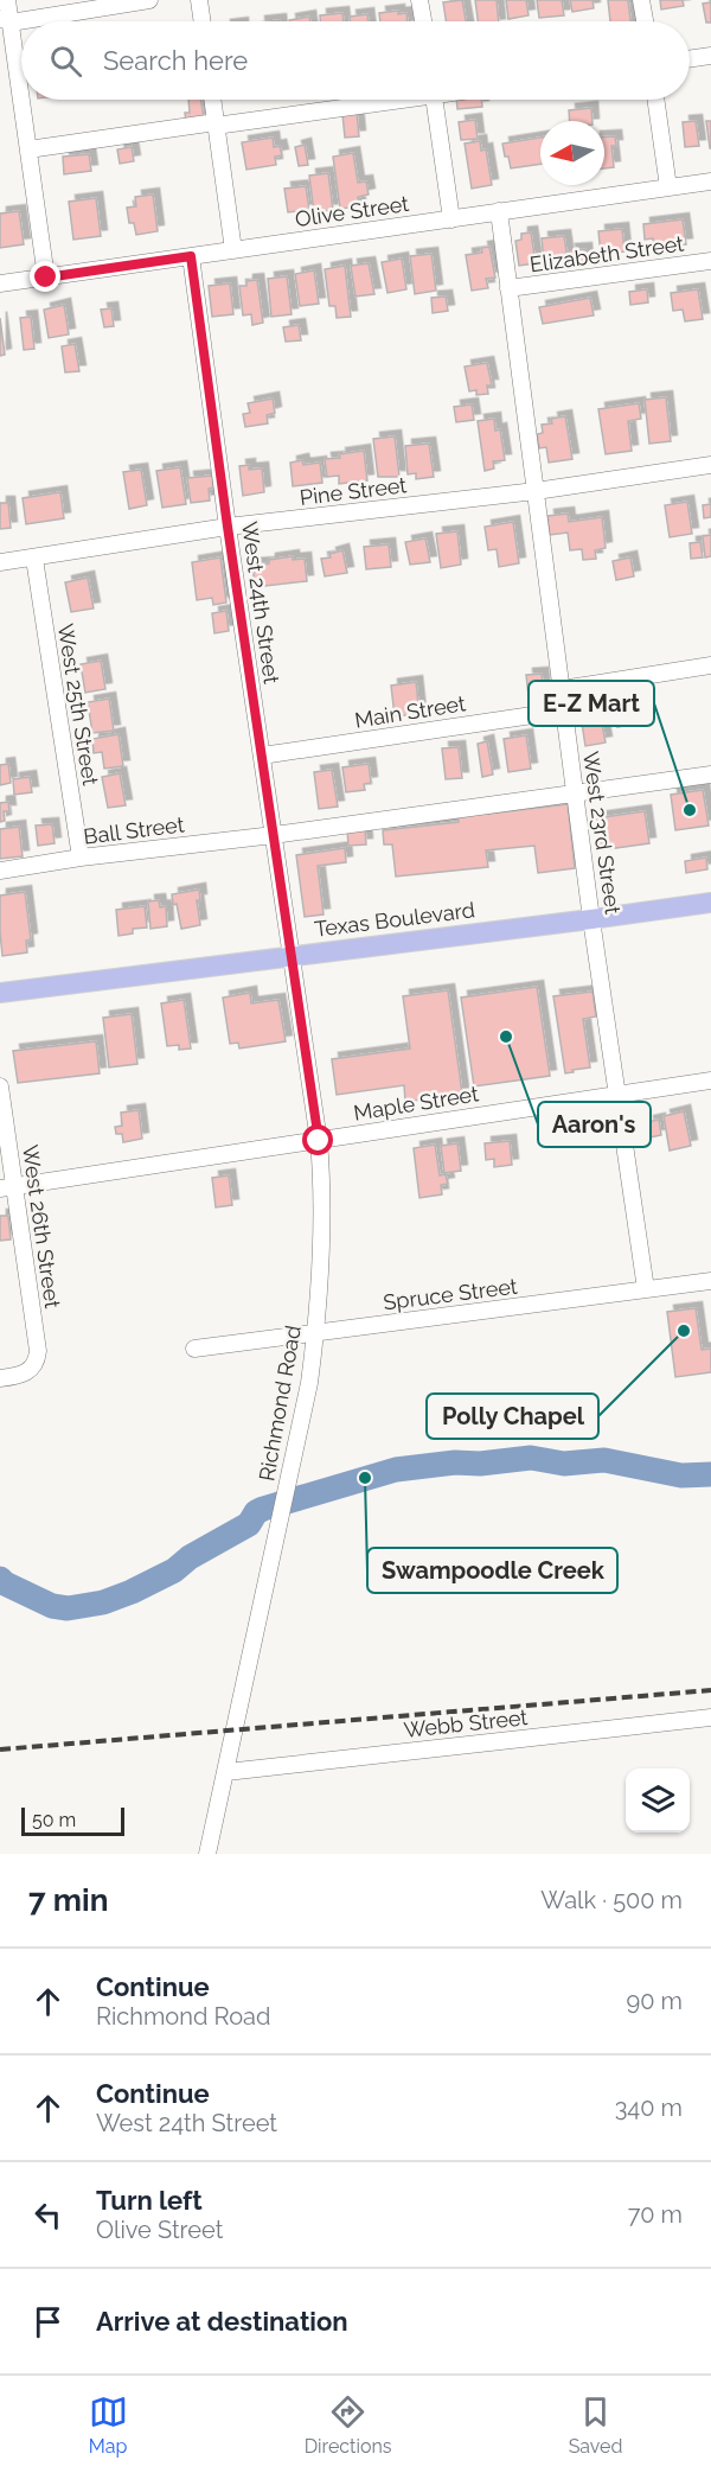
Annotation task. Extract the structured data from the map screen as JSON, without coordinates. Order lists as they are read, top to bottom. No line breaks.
{"streets":{"main road":["Texas Boulevard"],"street":["Olive Street","Elizabeth Street","Pine Street","West 24th Street","West 25th Street","Main Street","Ball Street","West 23rd Street","Maple Street","West 26th Street","Spruce Street","Richmond Road","Webb Street"]},"crossings":[["Olive Street","West 24th Street"],["Olive Street","West 23rd Street"],["Elizabeth Street","West 23rd Street"],["Pine Street","West 24th Street"],["Pine Street","West 25th Street"],["Pine Street","West 23rd Street"],["West 24th Street","Main Street"],["West 24th Street","Ball Street"],["West 24th Street","Texas Boulevard"],["West 24th Street","Richmond Road"],["West 25th Street","Ball Street"],["Main Street","West 23rd Street"],["Ball Street","West 23rd Street"],["West 23rd Street","Texas Boulevard"],["West 23rd Street","Maple Street"],["West 23rd Street","Spruce Street"],["Texas Boulevard","Richmond Road"],["Maple Street","West 26th Street"],["Maple Street","Richmond Road"],["Spruce Street","Richmond Road"],["Richmond Road","Webb Street"]],"places":["E-Z Mart","Aaron's","Polly Chapel","Swampoodle Creek"],"scale_bar":"50 m","north":"left","page":{"search":"Search here","scale":"50 m","heading":["7 min","Walk · 500 m"],"list":[["Continue","Richmond Road","90 m"],["Continue","West 24th Street","340 m"],["Turn left","Olive Street","70 m"],"Arrive at destination"],"nav":["Map","Directions","Saved"]}}
